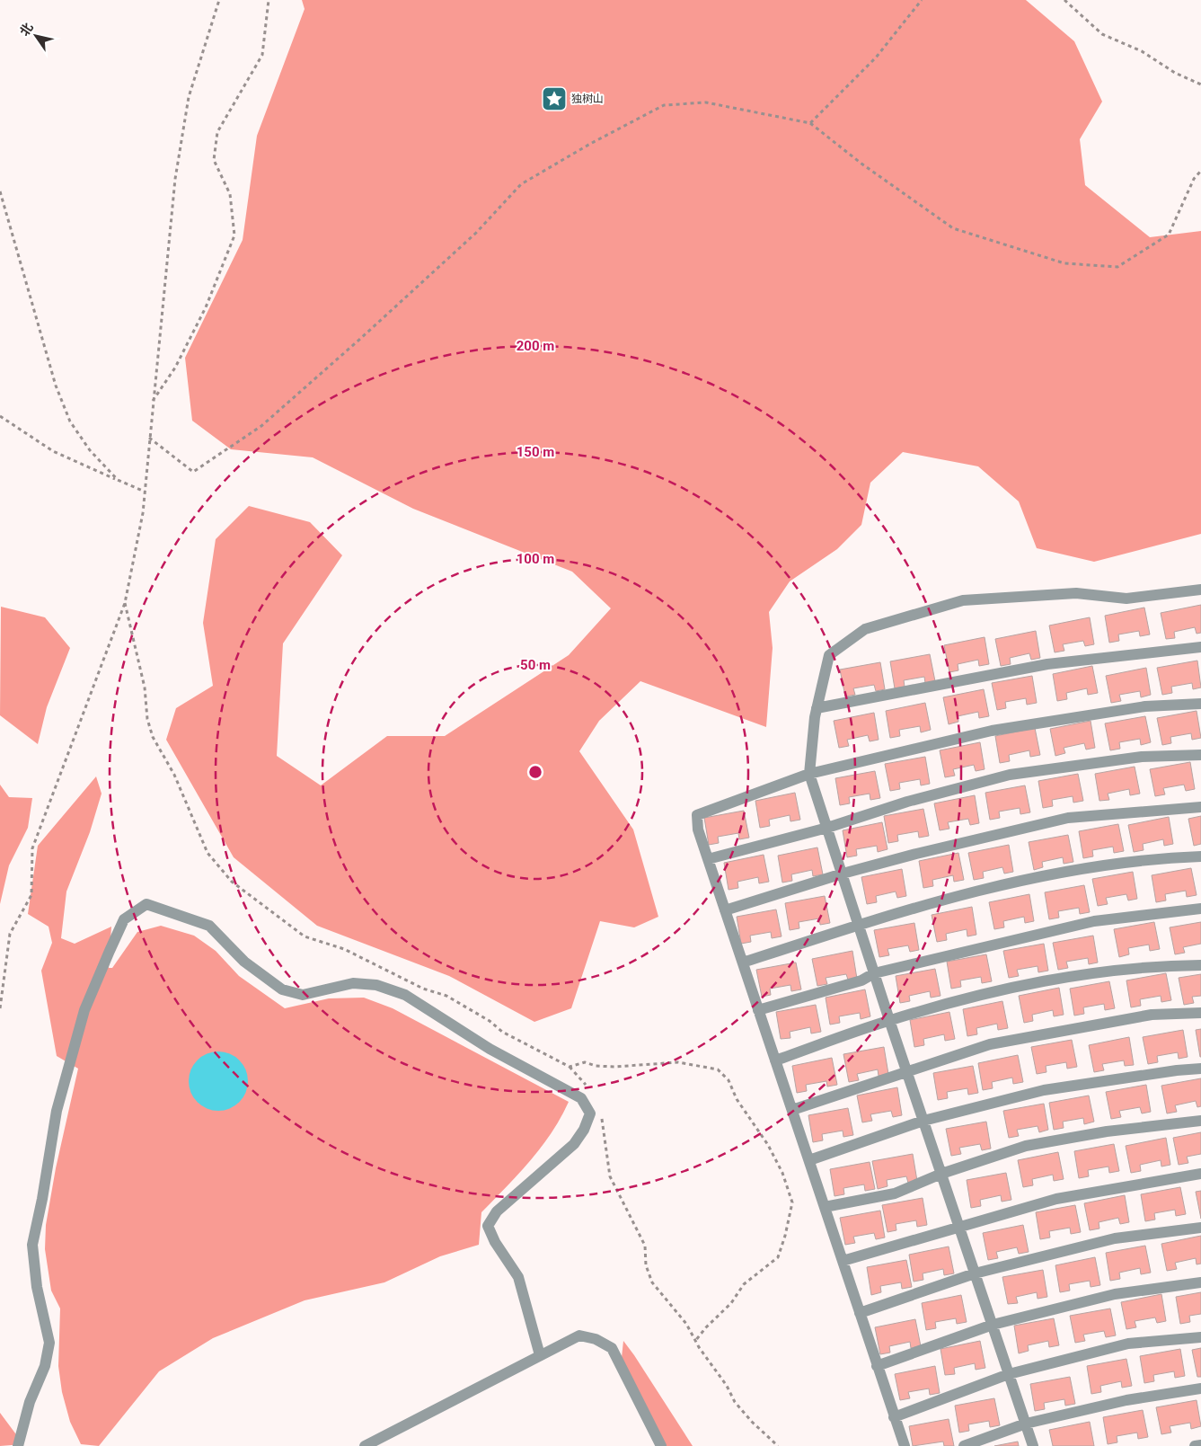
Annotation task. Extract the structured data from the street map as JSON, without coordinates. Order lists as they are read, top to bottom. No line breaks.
{"places":{"place":["独树山"]},"north":"top left","rings":["200 m","150 m","100 m","50 m"]}
